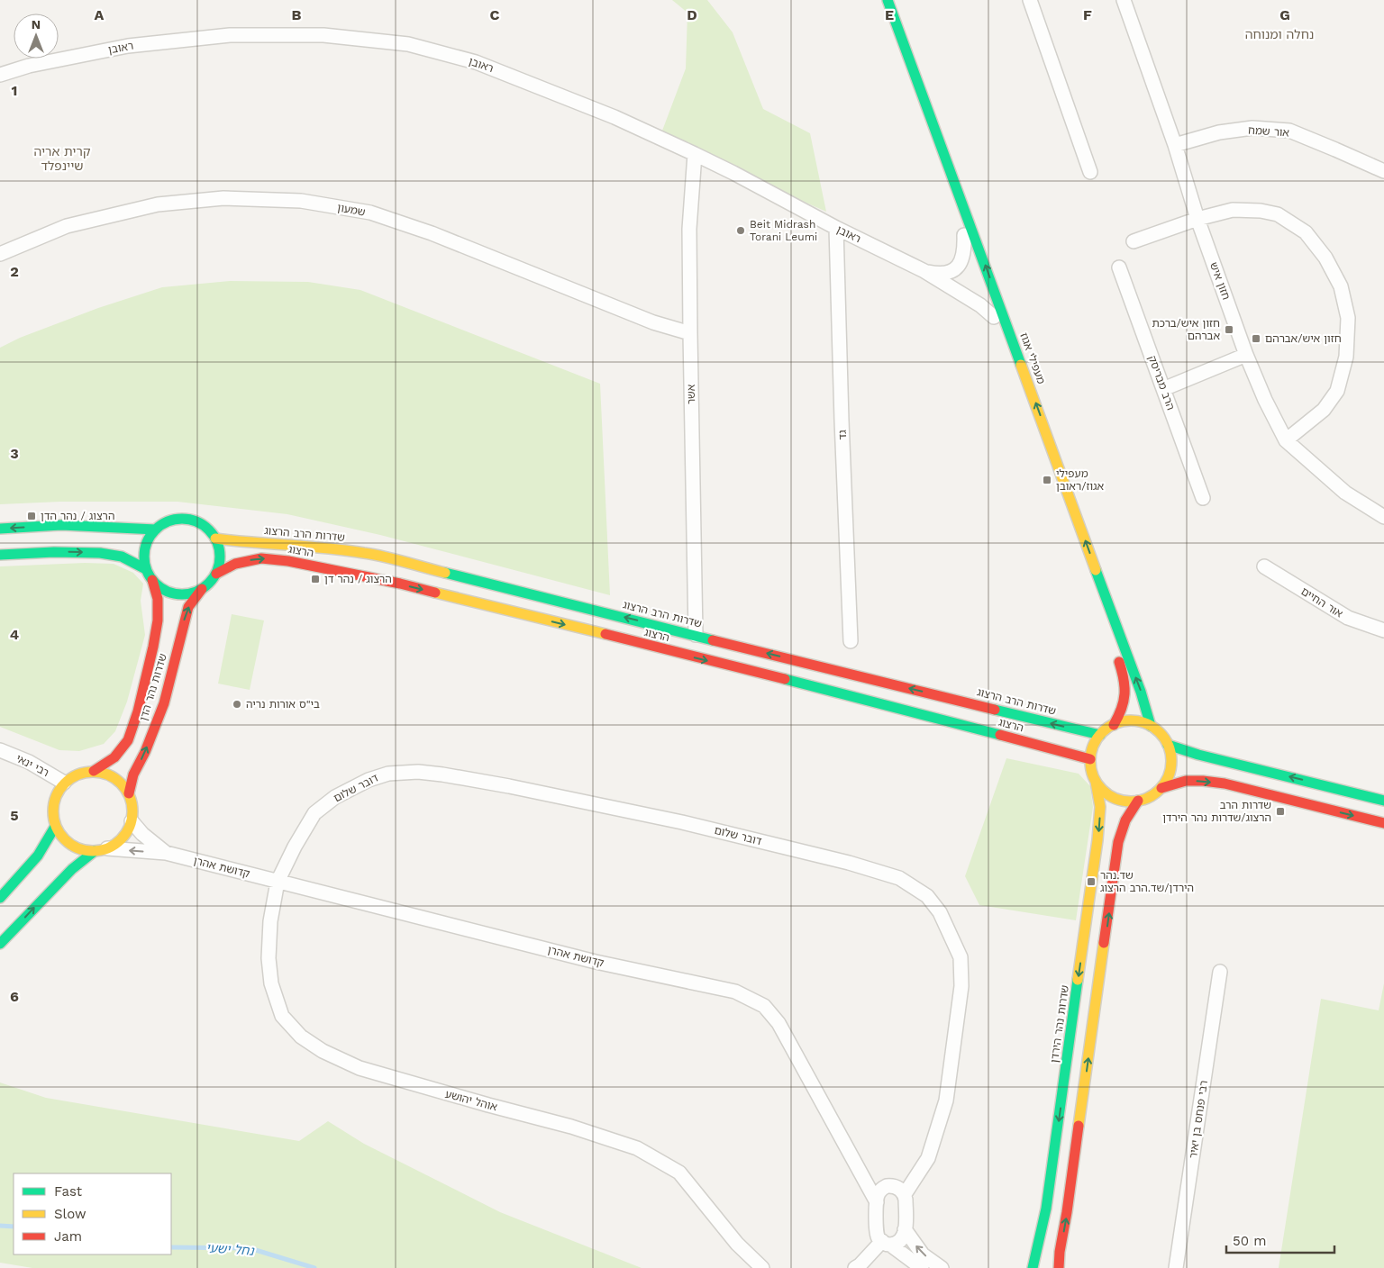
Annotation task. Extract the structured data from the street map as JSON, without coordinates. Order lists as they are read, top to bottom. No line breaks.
{"streets":{"main road":["מעפילי אגוז","שדרות הרב הרצוג","הרצוג","שדרות נהר הדן","שדרות נהר הירדן"],"street":["ראובן","אור שמח","שמעון","חזון איש","הרב מבריסק","אשר","גד","אור החיים","רבי ינאי","דובר שלום","קדושת אהרן","אוהל יהושע","רבי פנחס בן יאיר"]},"crossings":[["ראובן","מעפילי אגוז"],["ראובן","אשר"],["ראובן","גד"],["אור שמח","חזון איש"],["שמעון","אשר"],["מעפילי אגוז","שדרות הרב הרצוג"],["מעפילי אגוז","הרצוג"],["מעפילי אגוז","שדרות נהר הירדן"],["אשר","שדרות הרב הרצוג"],["שדרות הרב הרצוג","הרצוג"],["שדרות הרב הרצוג","שדרות נהר הדן"],["שדרות הרב הרצוג","שדרות נהר הירדן"],["הרצוג","שדרות נהר הדן"],["הרצוג","שדרות נהר הירדן"],["שדרות נהר הדן","רבי ינאי"],["שדרות נהר הדן","קדושת אהרן"],["רבי ינאי","קדושת אהרן"],["דובר שלום","קדושת אהרן"],["דובר שלום","אוהל יהושע"],["קדושת אהרן","אוהל יהושע"]],"one_way":["שדרות הרב הרצוג","הרצוג"],"districts":["נחלה ומנוחה","קרית אריה שיינפלד"],"water":["נחל ישעי"],"places":{"other":["Beit Midrash Torani Leumi","בי\"ס אורות נריה"],"transit":["חזון איש/ברכת אברהם","חזון איש/אברהם","מעפילי אגוז/ראובן","הרצוג / נהר הדן","הרצוג / נהר דן","שדרות הרב הרצוג/שדרות נהר הירדן","שד.נהר הירדן/שד.הרב הרצוג"]},"legend":["Fast","Slow","Jam"],"scale_bar":"50 m","north":"top","grid":{"columns":["A","B","C","D","E","F","G"],"rows":["1","2","3","4","5","6"]}}
